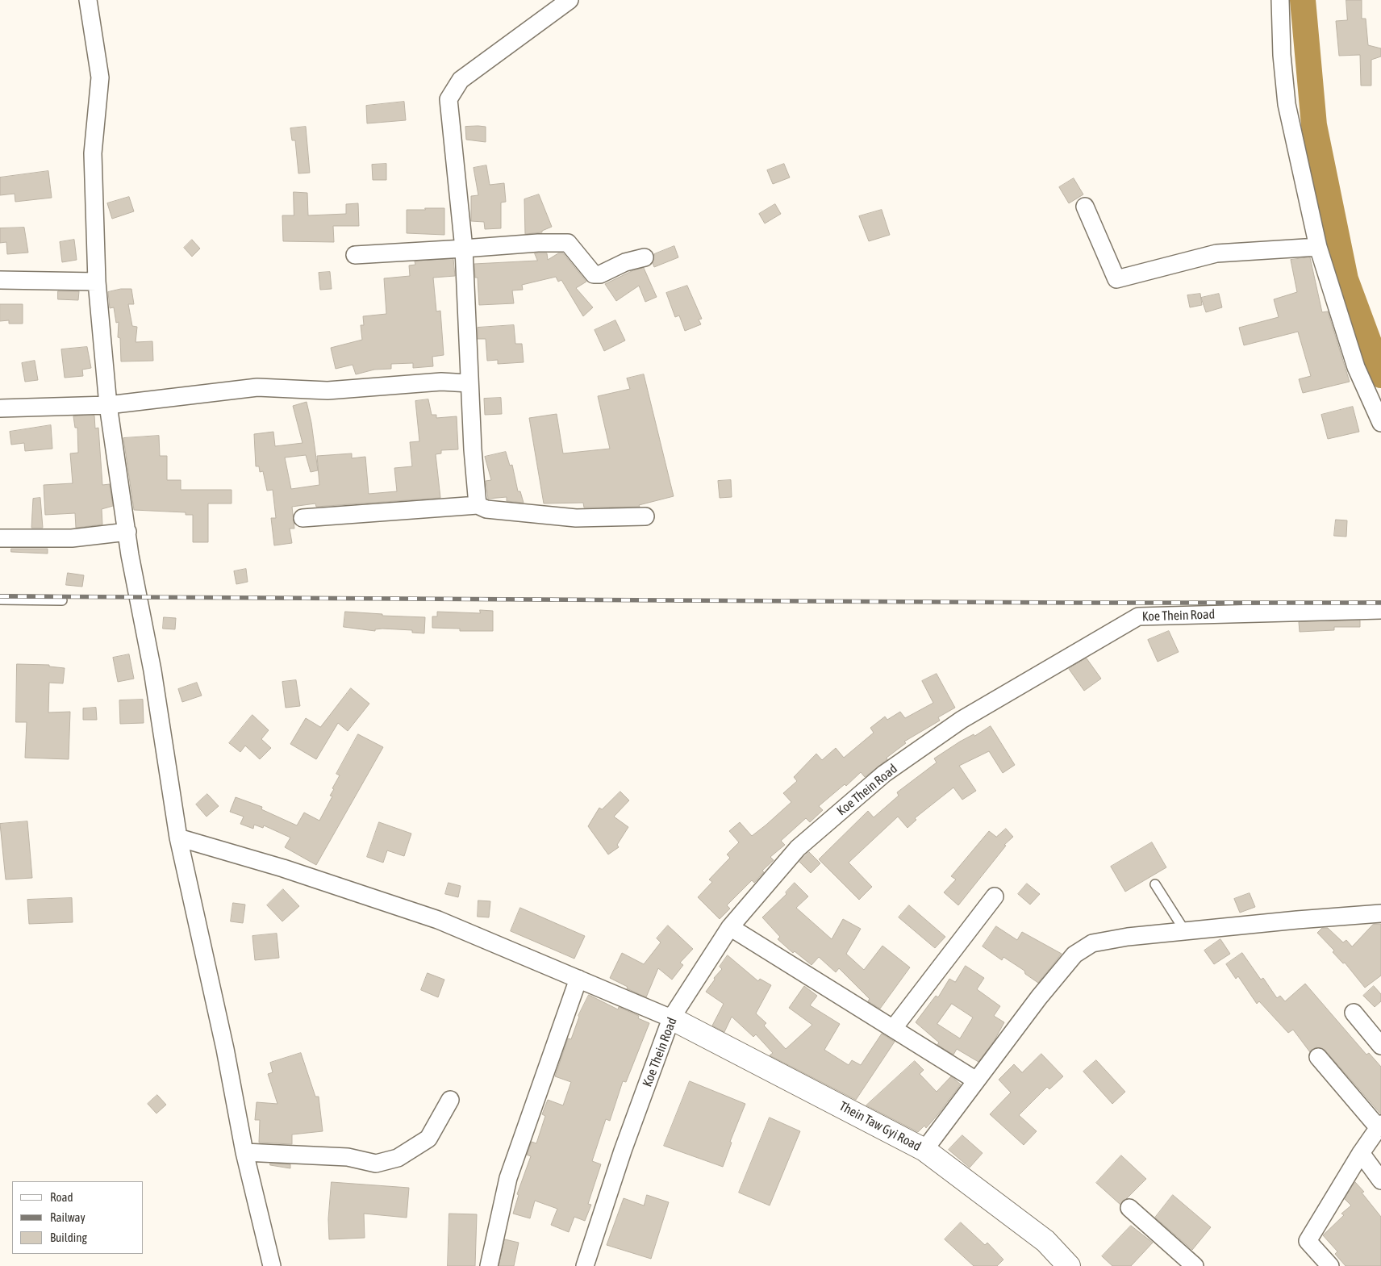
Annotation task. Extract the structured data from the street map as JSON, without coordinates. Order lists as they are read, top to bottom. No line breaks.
{"streets":{"street":["Koe Thein Road","Thein Taw Gyi Road"]},"crossings":[["Koe Thein Road","Thein Taw Gyi Road"]],"legend":["Road","Railway","Building"]}
